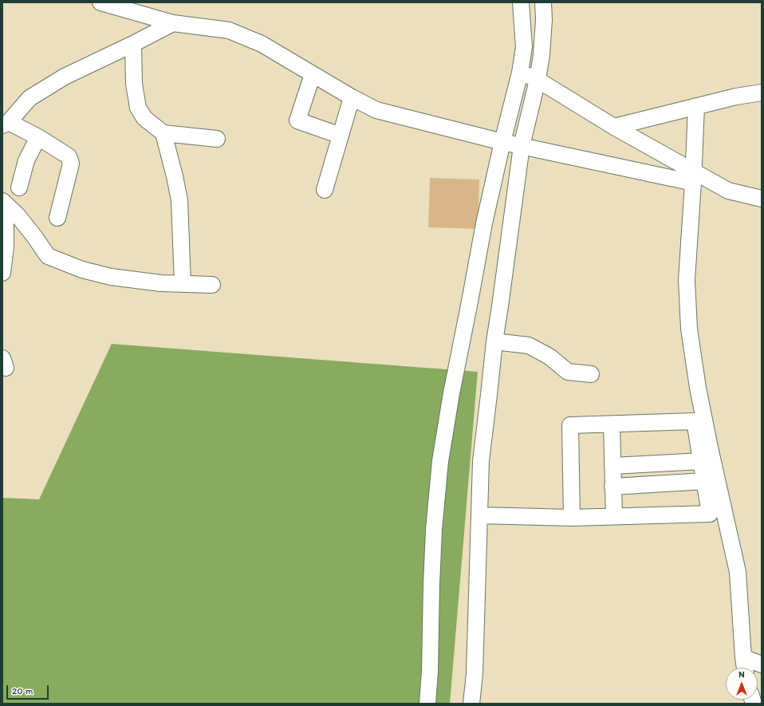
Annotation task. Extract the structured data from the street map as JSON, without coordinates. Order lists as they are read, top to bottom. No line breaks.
{"scale_bar":"20 m","north":"top"}
